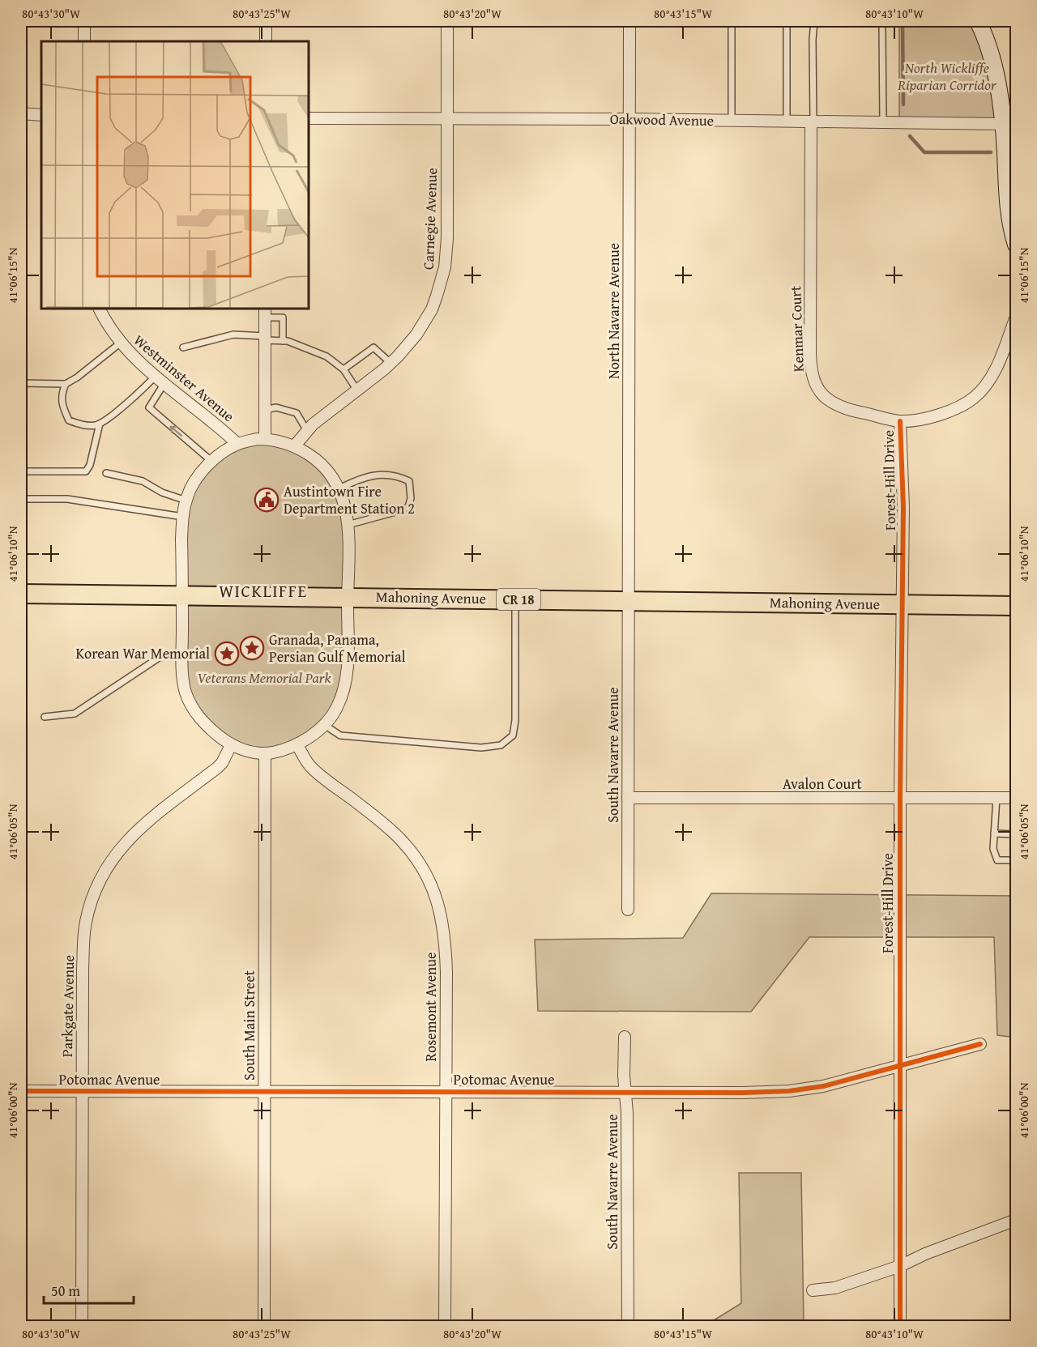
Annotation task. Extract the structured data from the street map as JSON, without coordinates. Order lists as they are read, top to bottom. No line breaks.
{"streets":{"main road":["Mahoning Avenue","CR 18"],"street":["Oakwood Avenue","Carnegie Avenue","North Navarre Avenue","Kenmar Court","Westminster Avenue","Forest-Hill Drive","South Navarre Avenue","Avalon Court","Parkgate Avenue","Rosemont Avenue","South Main Street","Potomac Avenue"]},"crossings":[["Oakwood Avenue","Carnegie Avenue"],["Oakwood Avenue","North Navarre Avenue"],["Oakwood Avenue","Kenmar Court"],["North Navarre Avenue","Mahoning Avenue"],["North Navarre Avenue","South Navarre Avenue"],["Kenmar Court","Forest-Hill Drive"],["Forest-Hill Drive","Mahoning Avenue"],["Forest-Hill Drive","Avalon Court"],["Forest-Hill Drive","Potomac Avenue"],["Mahoning Avenue","South Navarre Avenue"],["South Navarre Avenue","Avalon Court"],["South Navarre Avenue","Potomac Avenue"],["Parkgate Avenue","Potomac Avenue"],["Rosemont Avenue","Potomac Avenue"],["South Main Street","Potomac Avenue"]],"districts":["WICKLIFFE"],"parks":["North Wickliffe Riparian Corridor","Veterans Memorial Park"],"places":{"public building":["Austintown Fire Department Station 2"],"place":["Granada, Panama, Persian Gulf Memorial","Korean War Memorial"]},"scale_bar":"50 m","coordinates":["80°43'30\"W","80°43'25\"W","80°43'20\"W","80°43'15\"W","80°43'10\"W","41°06'15\"N","41°06'10\"N","41°06'05\"N","41°06'00\"N"]}
